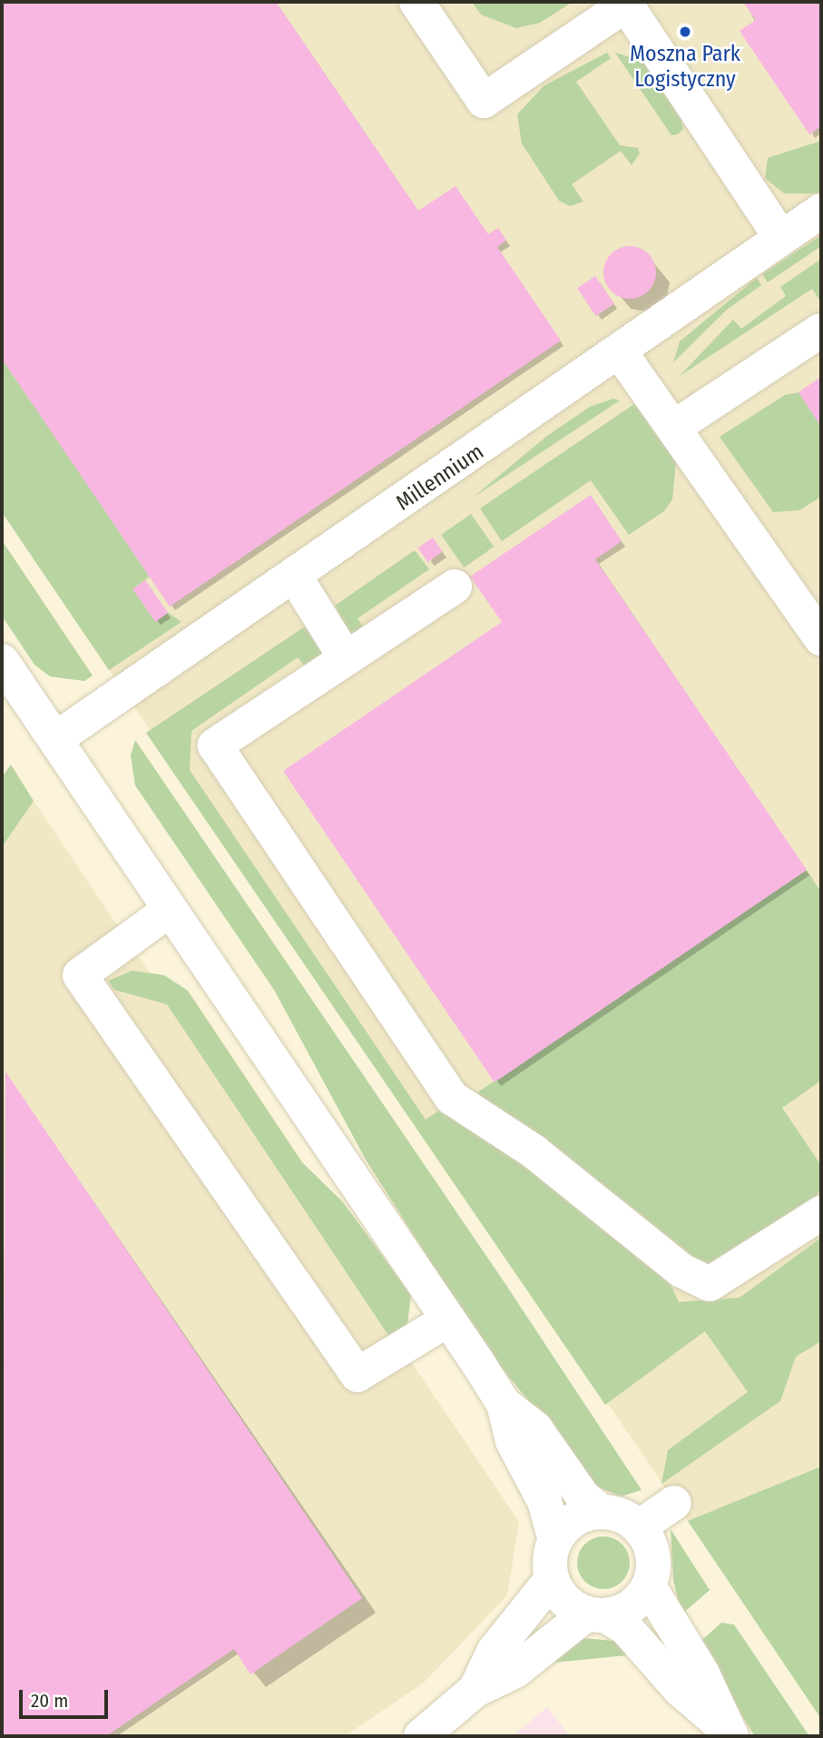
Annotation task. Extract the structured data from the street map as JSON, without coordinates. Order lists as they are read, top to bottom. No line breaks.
{"streets":{"street":["Millennium"]},"places":["Moszna Park Logistyczny"],"scale_bar":"20 m"}
